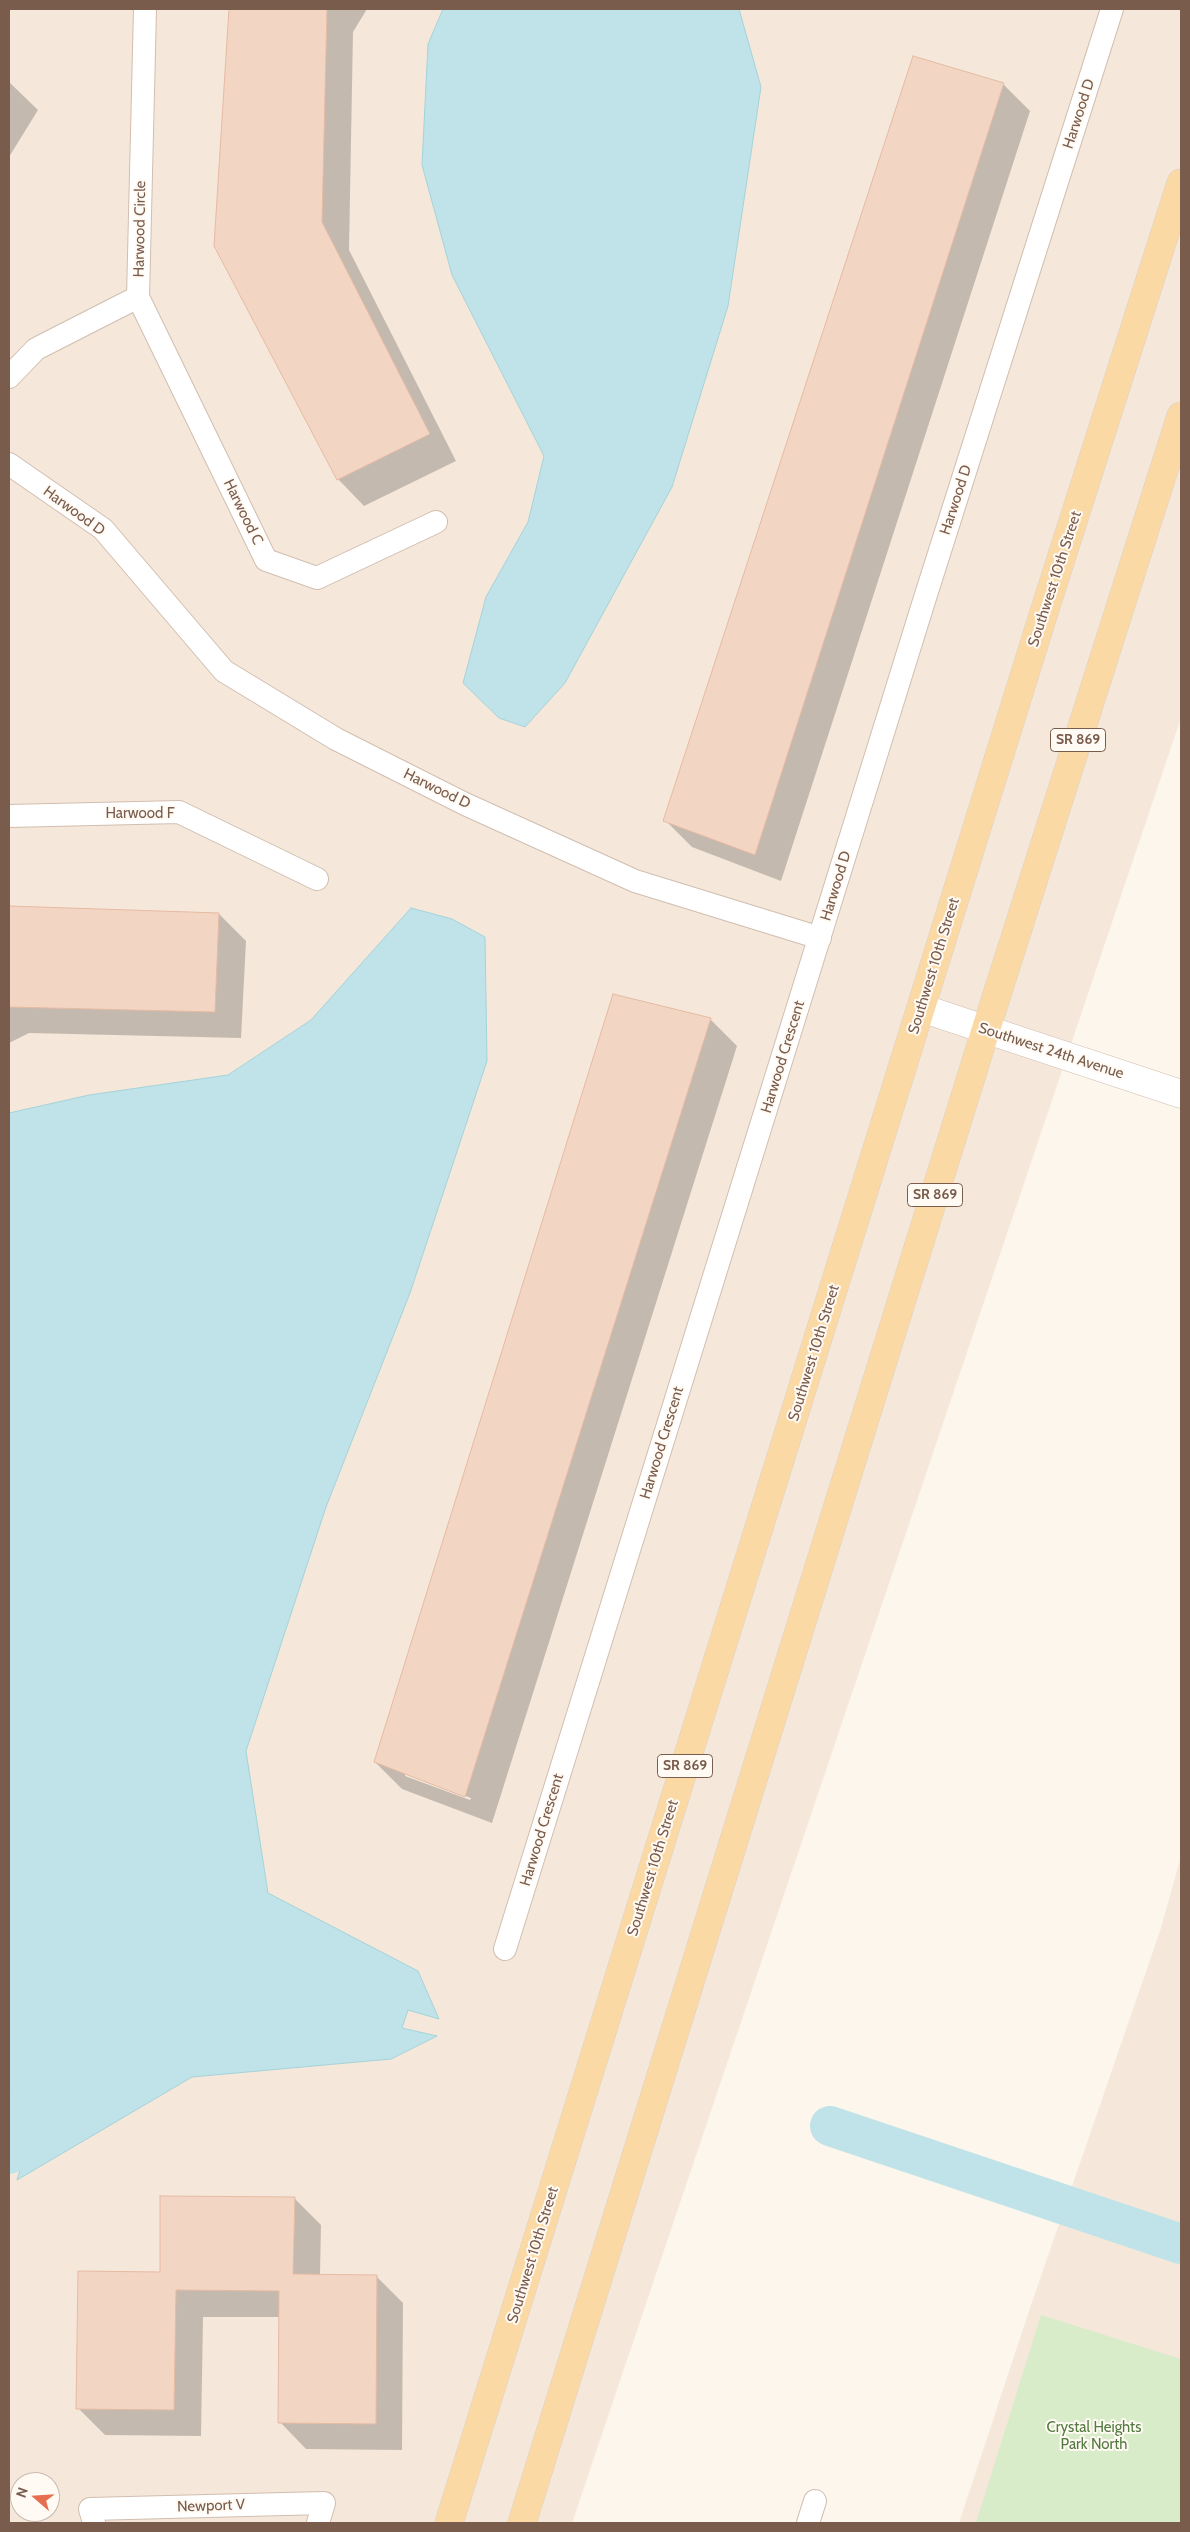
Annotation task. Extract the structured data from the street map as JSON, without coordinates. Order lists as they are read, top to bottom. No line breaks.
{"streets":{"main road":["Southwest 10th Street","SR 869"],"street":["Southwest 24th Avenue"],"lane":["Harwood D","Harwood Circle","Harwood C","Harwood F","Harwood Crescent","Newport V"]},"crossings":[["Harwood D","Harwood Crescent"],["Harwood Circle","Harwood C"],["Southwest 10th Street","Southwest 24th Avenue"],["SR 869","Southwest 24th Avenue"]],"parks":["Crystal Heights Park North"],"north":"left"}
